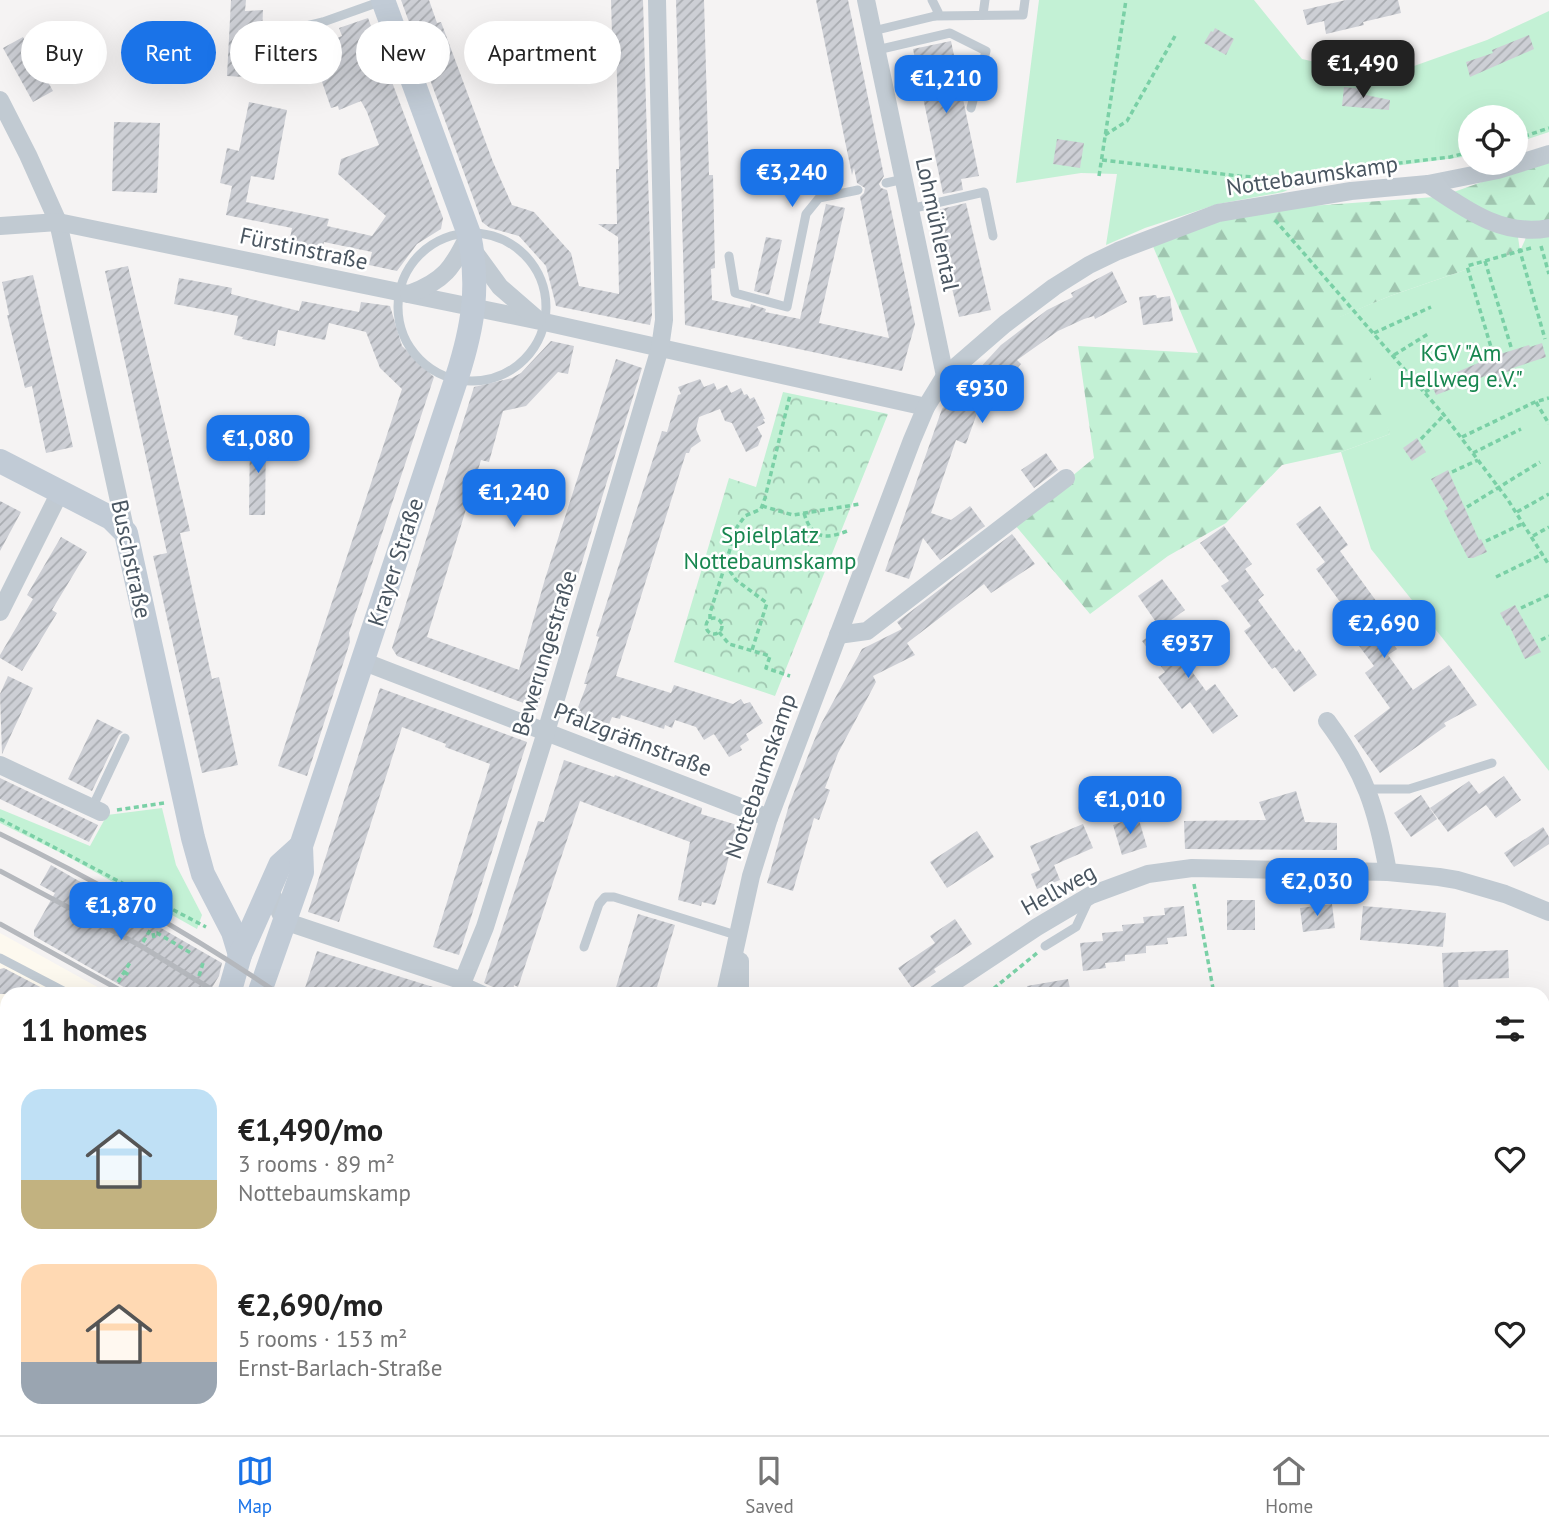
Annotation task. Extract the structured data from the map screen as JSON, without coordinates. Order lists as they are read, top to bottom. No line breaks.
{"streets":{"main road":["Buschstraße","Krayer Straße"],"street":["Nottebaumskamp","Lohmühlental","Fürstinstraße","Bewerungestraße","Pfalzgräfinstraße","Hellweg"]},"crossings":[["Nottebaumskamp","Lohmühlental"],["Nottebaumskamp","Fürstinstraße"],["Nottebaumskamp","Pfalzgräfinstraße"],["Fürstinstraße","Buschstraße"],["Fürstinstraße","Krayer Straße"],["Fürstinstraße","Bewerungestraße"],["Buschstraße","Krayer Straße"],["Krayer Straße","Pfalzgräfinstraße"],["Bewerungestraße","Pfalzgräfinstraße"]],"parks":["KGV \"Am Hellweg e.V.\"","Spielplatz Nottebaumskamp"],"page":{"chip":["Buy","Rent","Filters","New","Apartment"],"price":["€1,490","€1,210","€3,240","€930","€1,080","€1,240","€2,690","€937","€1,010","€2,030","€1,870"],"heading":"11 homes","list":[{"name":"€1,490/mo","note":"3 rooms · 89 m² · Nottebaumskamp"},{"name":"€2,690/mo","note":"5 rooms · 153 m² · Ernst-Barlach-Straße"}],"tabs":["Map","Saved","Home"]}}
